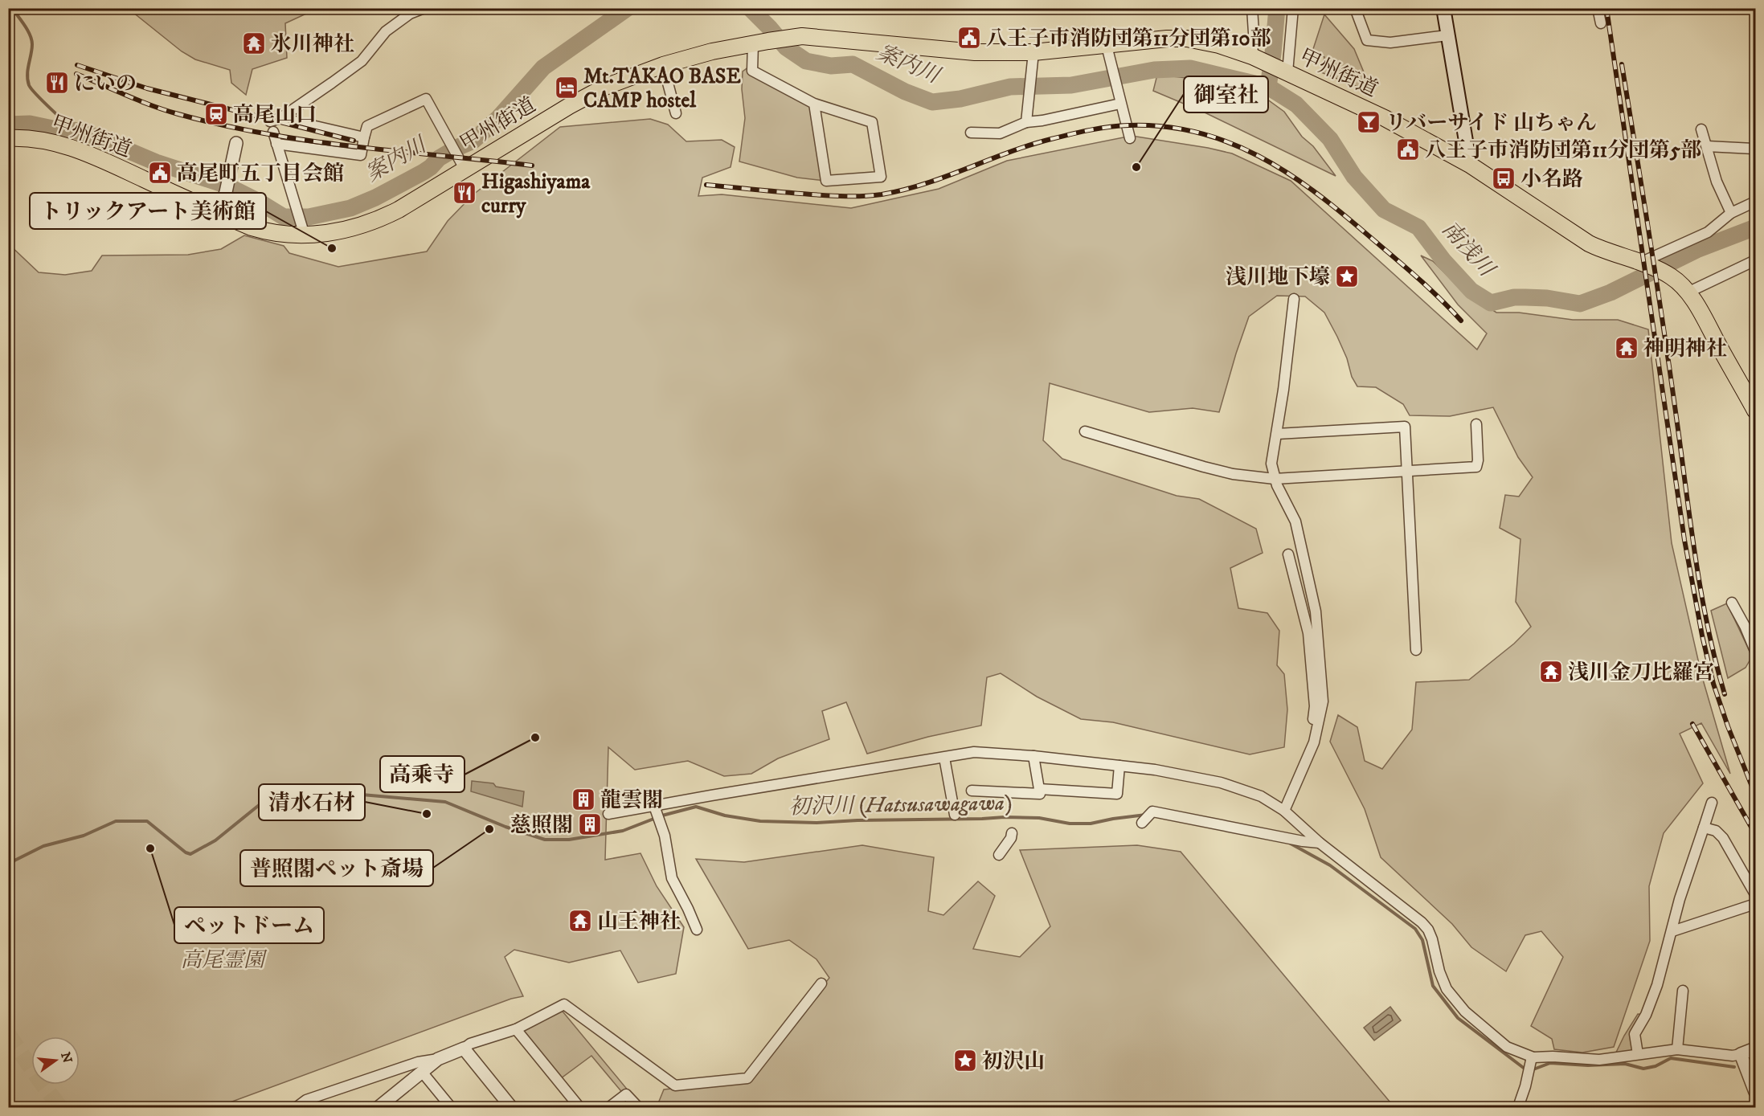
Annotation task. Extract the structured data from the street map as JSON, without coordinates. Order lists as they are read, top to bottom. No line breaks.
{"streets":{"highway":["甲州街道"]},"water":["案内川","南浅川","初沢川 (Hatsusawagawa)"],"parks":["高尾霊園"],"places":{"public building":["八王子市消防団第11分団第10部","八王子市消防団第11分団第5部","高尾町五丁目会館"],"temple":["氷川神社","神明神社","浅川金刀比羅宮","山王神社"],"restaurant":["にいの","Higashiyama curry"],"hotel":["Mt.TAKAO BASE CAMP hostel"],"station":["高尾山口"],"bar":["リバーサイド 山ちゃん"],"other":["御室社","トリックアート美術館","高乘寺","清水石材","普照閣ペット斎場","ペットドーム"],"bus stop":["小名路"],"place":["浅川地下壕","初沢山"],"building":["龍雲閣","慈照閣"]},"north":"right"}
